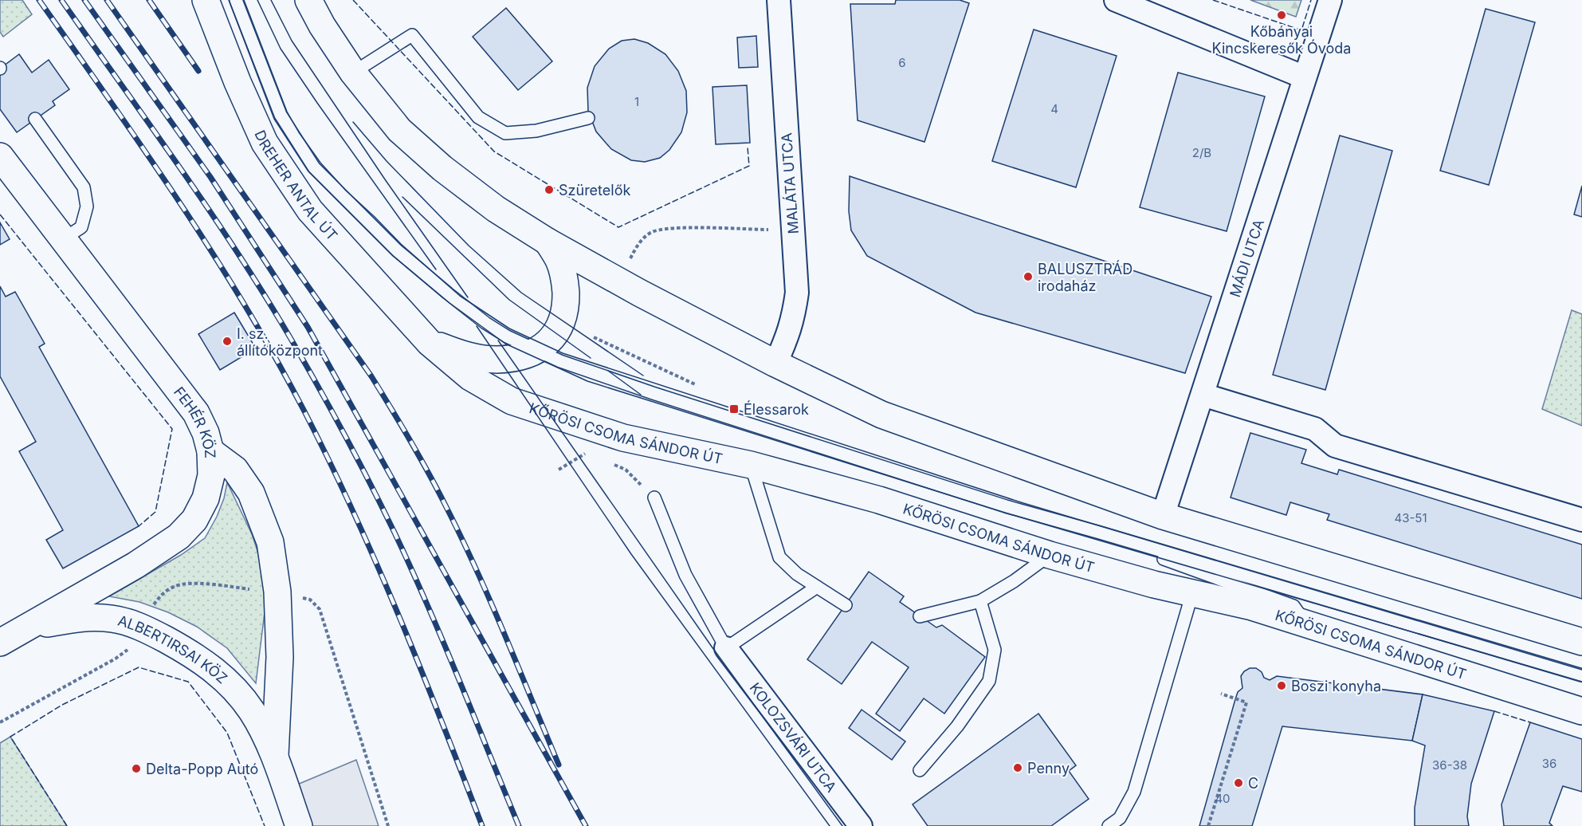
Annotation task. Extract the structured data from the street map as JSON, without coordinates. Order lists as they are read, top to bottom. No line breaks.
{"streets":{"main road":["DREHER ANTAL ÚT","FEHÉR KÖZ","KŐRÖSI CSOMA SÁNDOR ÚT","ALBERTIRSAI KÖZ"],"street":["MALÁTA UTCA","MÁDI UTCA","KOLOZSVÁRI UTCA"]},"crossings":[["DREHER ANTAL ÚT","KŐRÖSI CSOMA SÁNDOR ÚT"],["FEHÉR KÖZ","ALBERTIRSAI KÖZ"]],"places":{"other":["Kőbányai Kincskeresők Óvoda","Szüretelők","BALUSZTRÁD irodaház","I. sz. állítóközpont","Boszi konyha","Penny","Delta-Popp Autó","C"],"transit":["Élessarok"]},"house_numbers":["6","1","4","2/B","43-51","36","36-38","40"]}
